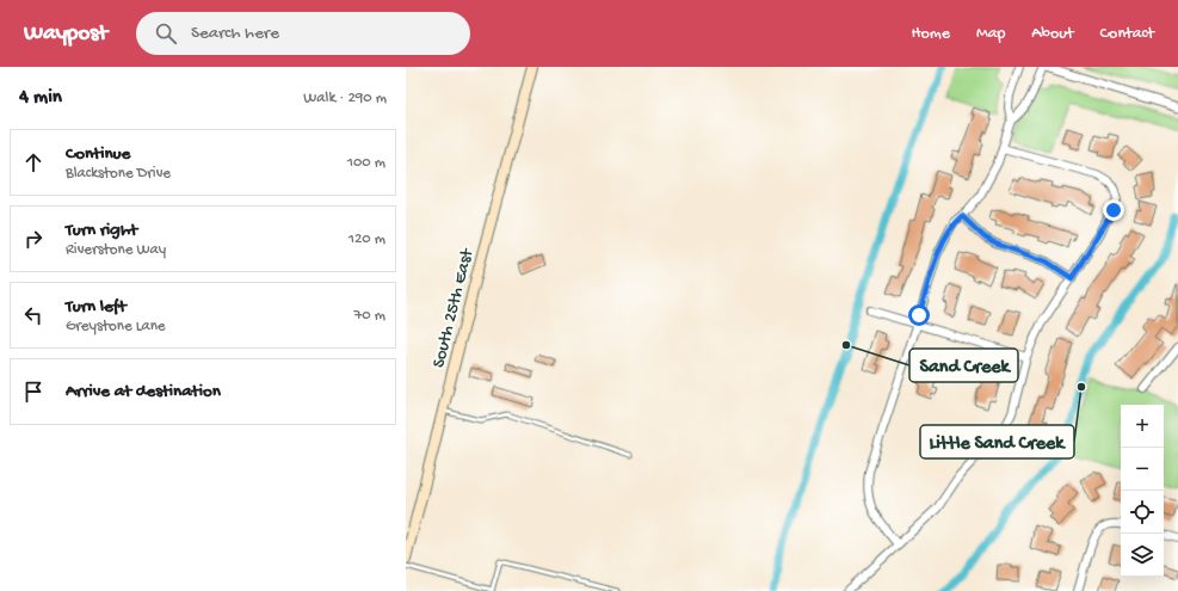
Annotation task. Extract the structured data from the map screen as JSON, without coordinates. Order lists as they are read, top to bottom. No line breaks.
{"streets":{"main road":["South 25th East"]},"places":["Sand Creek","Little Sand Creek"],"page":{"header":"Waypost","search":"Search here","nav":["Home","Map","About","Contact"],"heading":["4 min","Walk · 290 m"],"list":[["Continue","Blackstone Drive","100 m"],["Turn right","Riverstone Way","120 m"],["Turn left","Greystone Lane","70 m"],"Arrive at destination"],"map_buttons":["+","−"]}}
